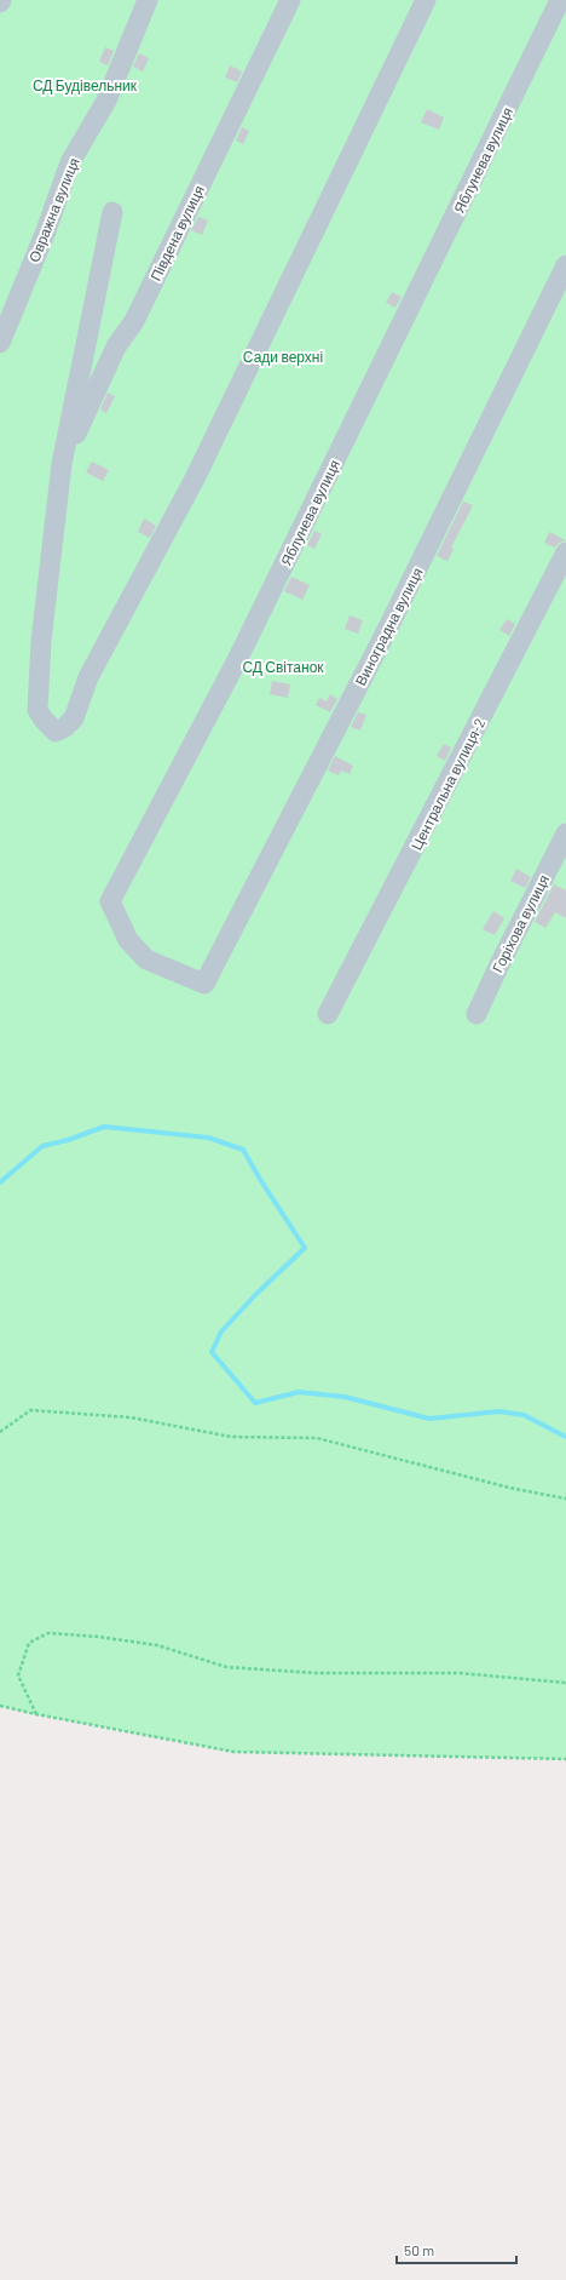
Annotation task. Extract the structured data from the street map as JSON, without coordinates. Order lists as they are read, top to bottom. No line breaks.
{"streets":{"lane":["Яблунева вулиця","Овражна вулиця","Південа вулиця","Виноградна вулиця","Центральна вулиця-2","Горіхова вулиця"]},"crossings":[["Яблунева вулиця","Виноградна вулиця"]],"parks":["СД Будівельник","Сади верхні","СД Світанок"],"scale_bar":"50 m"}
